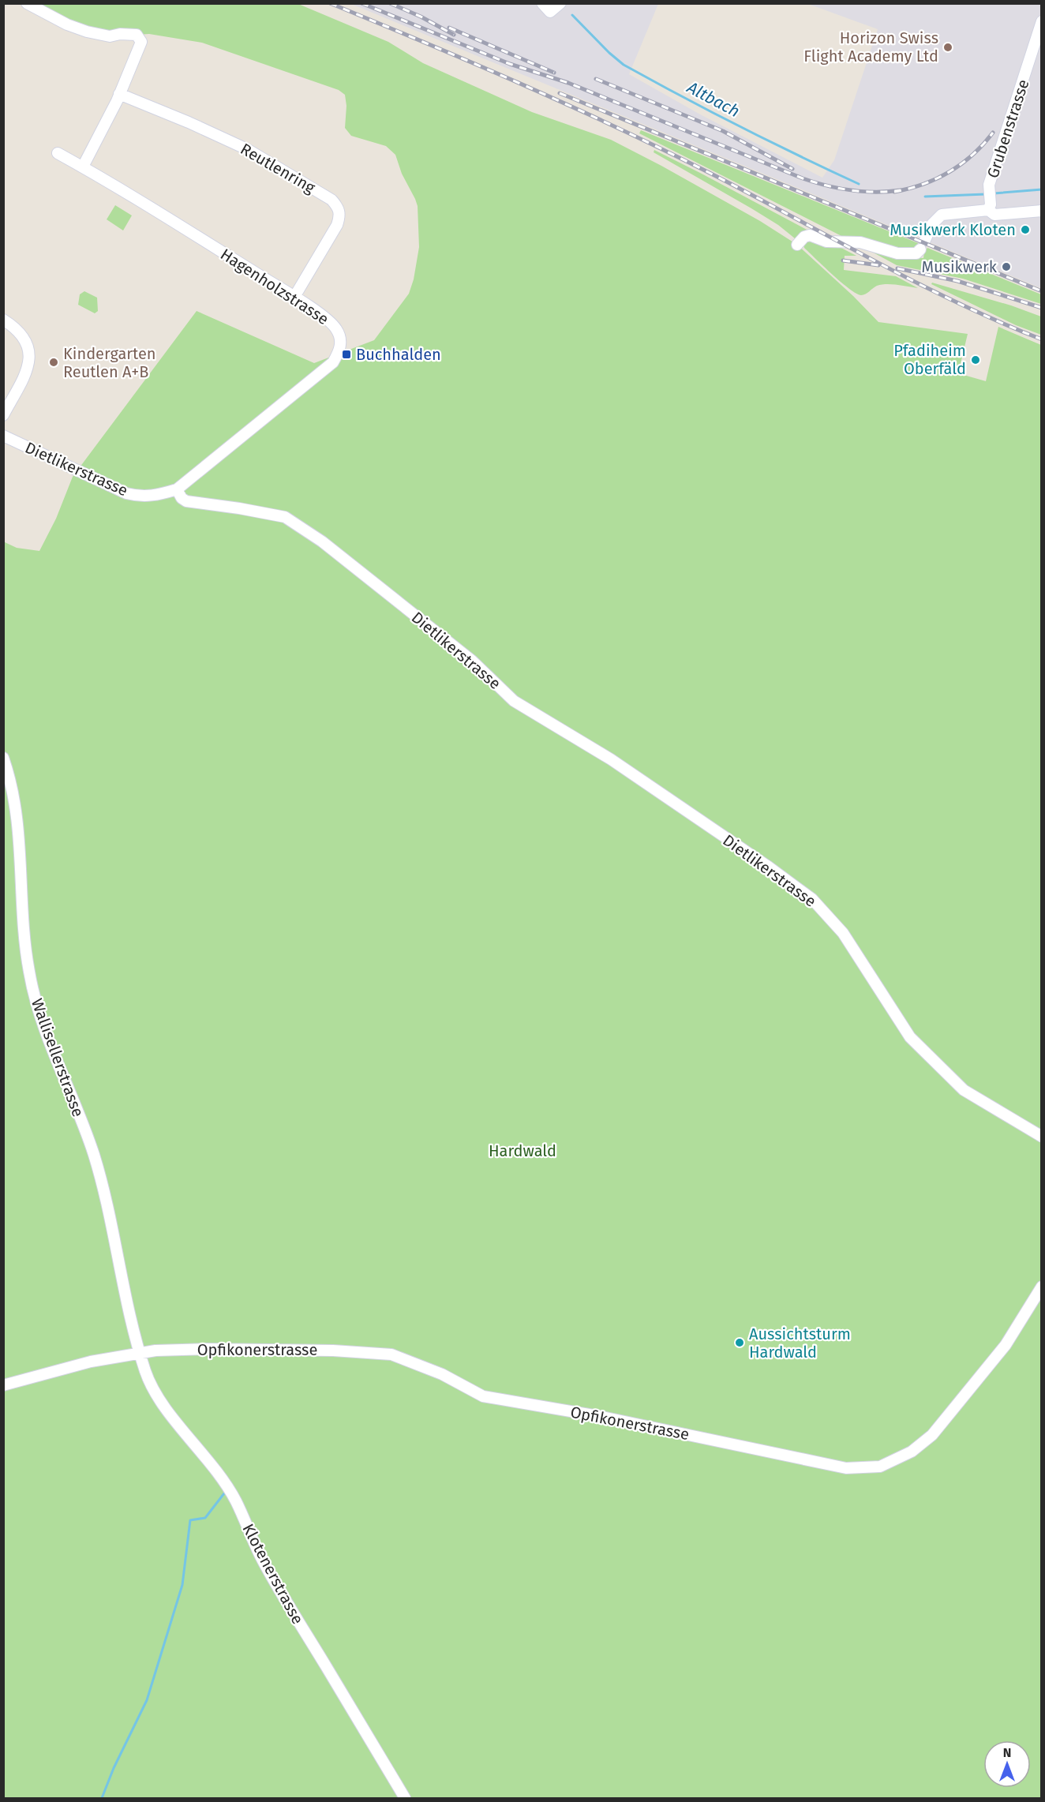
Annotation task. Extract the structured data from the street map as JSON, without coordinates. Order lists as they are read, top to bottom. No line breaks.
{"streets":{"street":["Grubenstrasse","Reutlenring","Hagenholzstrasse","Dietlikerstrasse","Wallisellerstrasse","Opfikonerstrasse","Klotenerstrasse"]},"crossings":[["Reutlenring","Hagenholzstrasse"],["Hagenholzstrasse","Dietlikerstrasse"],["Wallisellerstrasse","Opfikonerstrasse"],["Wallisellerstrasse","Klotenerstrasse"],["Opfikonerstrasse","Klotenerstrasse"]],"water":["Altbach"],"parks":["Hardwald"],"places":{"other":["Horizon Swiss Flight Academy Ltd","Musikwerk Kloten","Musikwerk","Pfadiheim Oberfäld","Kindergarten Reutlen A+B","Aussichtsturm Hardwald"],"transit":["Buchhalden"]},"north":"top"}
